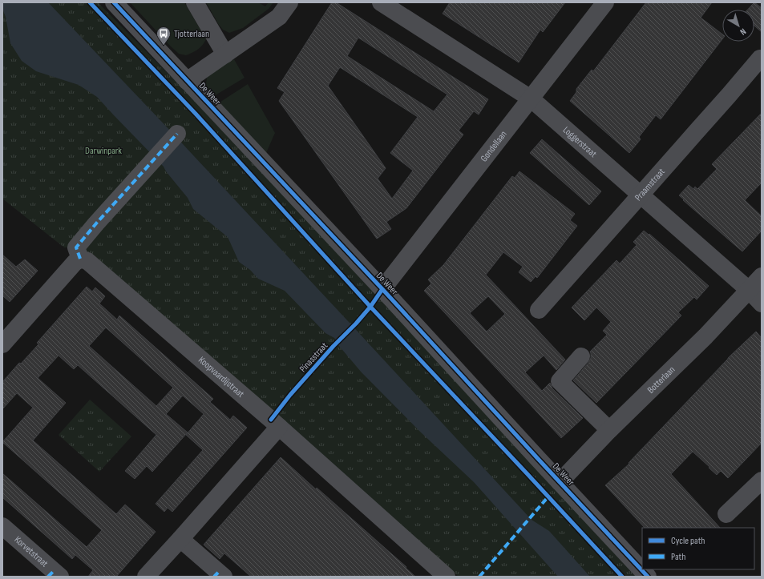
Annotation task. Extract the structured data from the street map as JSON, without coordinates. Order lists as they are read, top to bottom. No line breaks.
{"streets":{"street":["De Weer","Loggerstraat","Gondellaan","Praamstraat","Koopvaardijstraat","Botterlaan","Korvetstraat"],"cycle path":["Pinasstraat"]},"crossings":[["De Weer","Gondellaan"],["De Weer","Botterlaan"],["Loggerstraat","Gondellaan"],["Loggerstraat","Praamstraat"],["Loggerstraat","Botterlaan"]],"parks":["Darwinpark"],"places":{"bus stop":["Tjotterlaan"]},"legend":["Cycle path","Path"],"north":"bottom right"}
